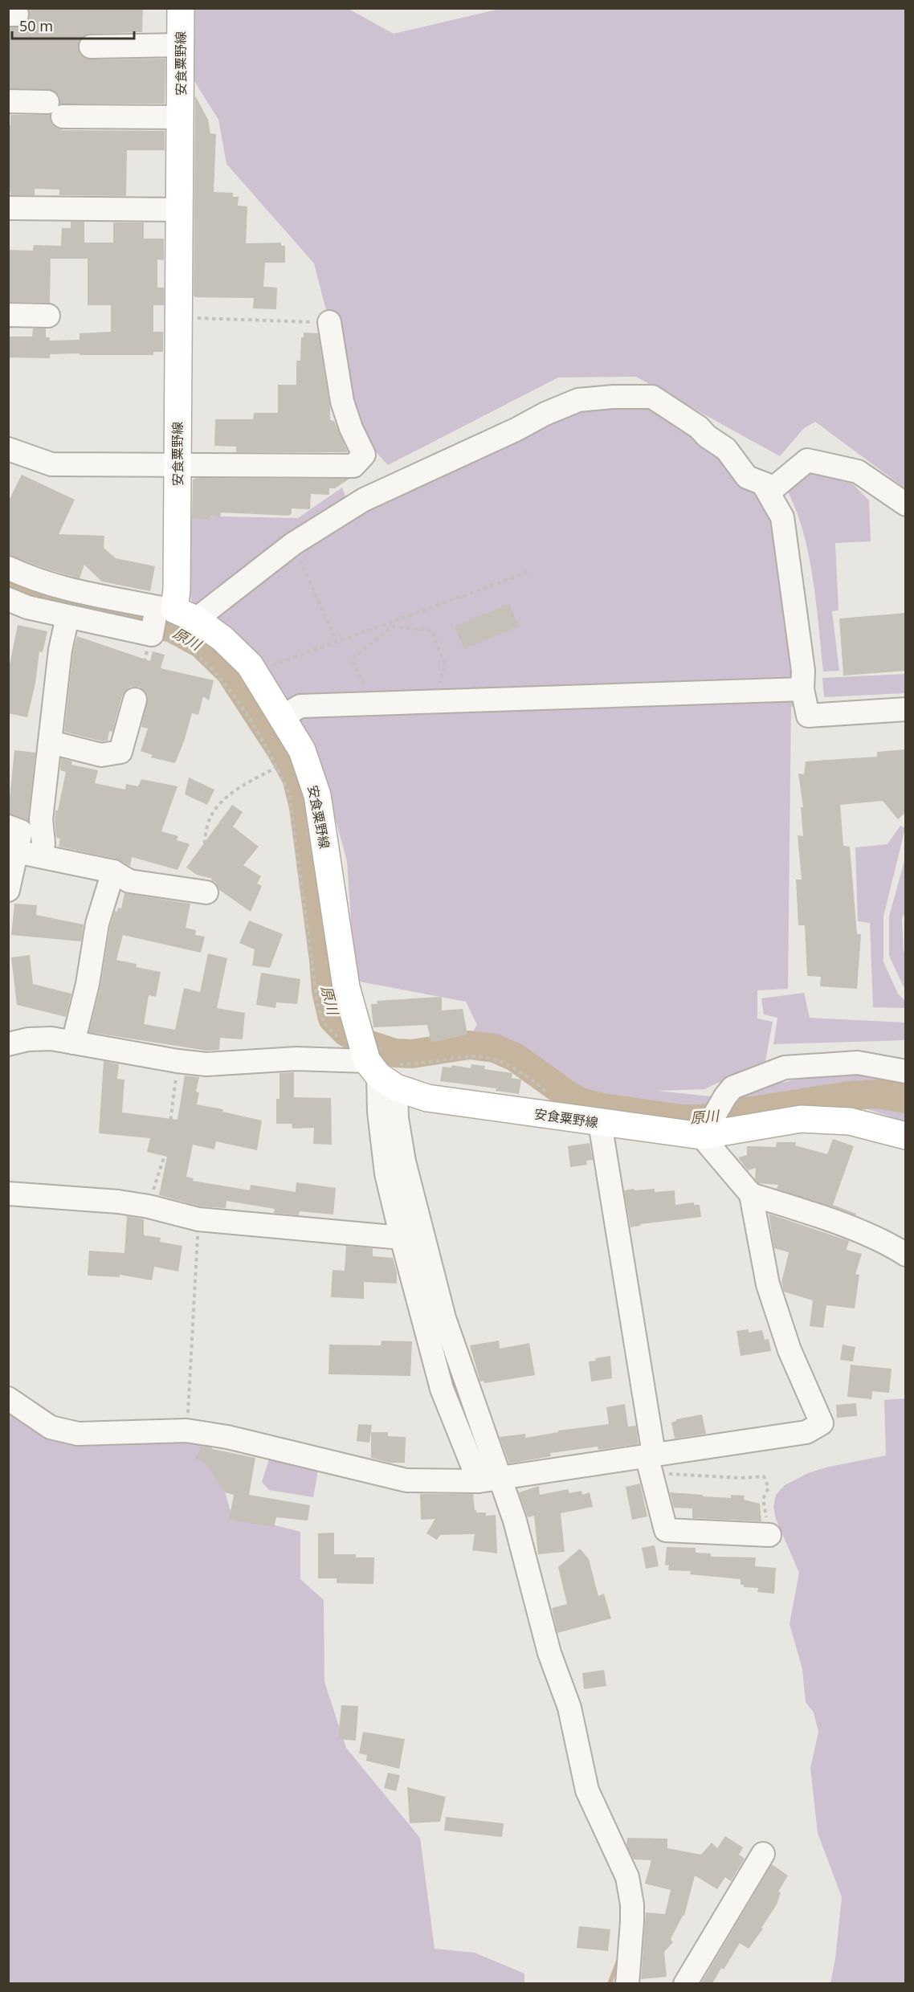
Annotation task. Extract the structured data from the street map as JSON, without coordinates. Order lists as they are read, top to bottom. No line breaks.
{"streets":{"main road":["安食粟野線"]},"water":["原川"],"scale_bar":"50 m"}
